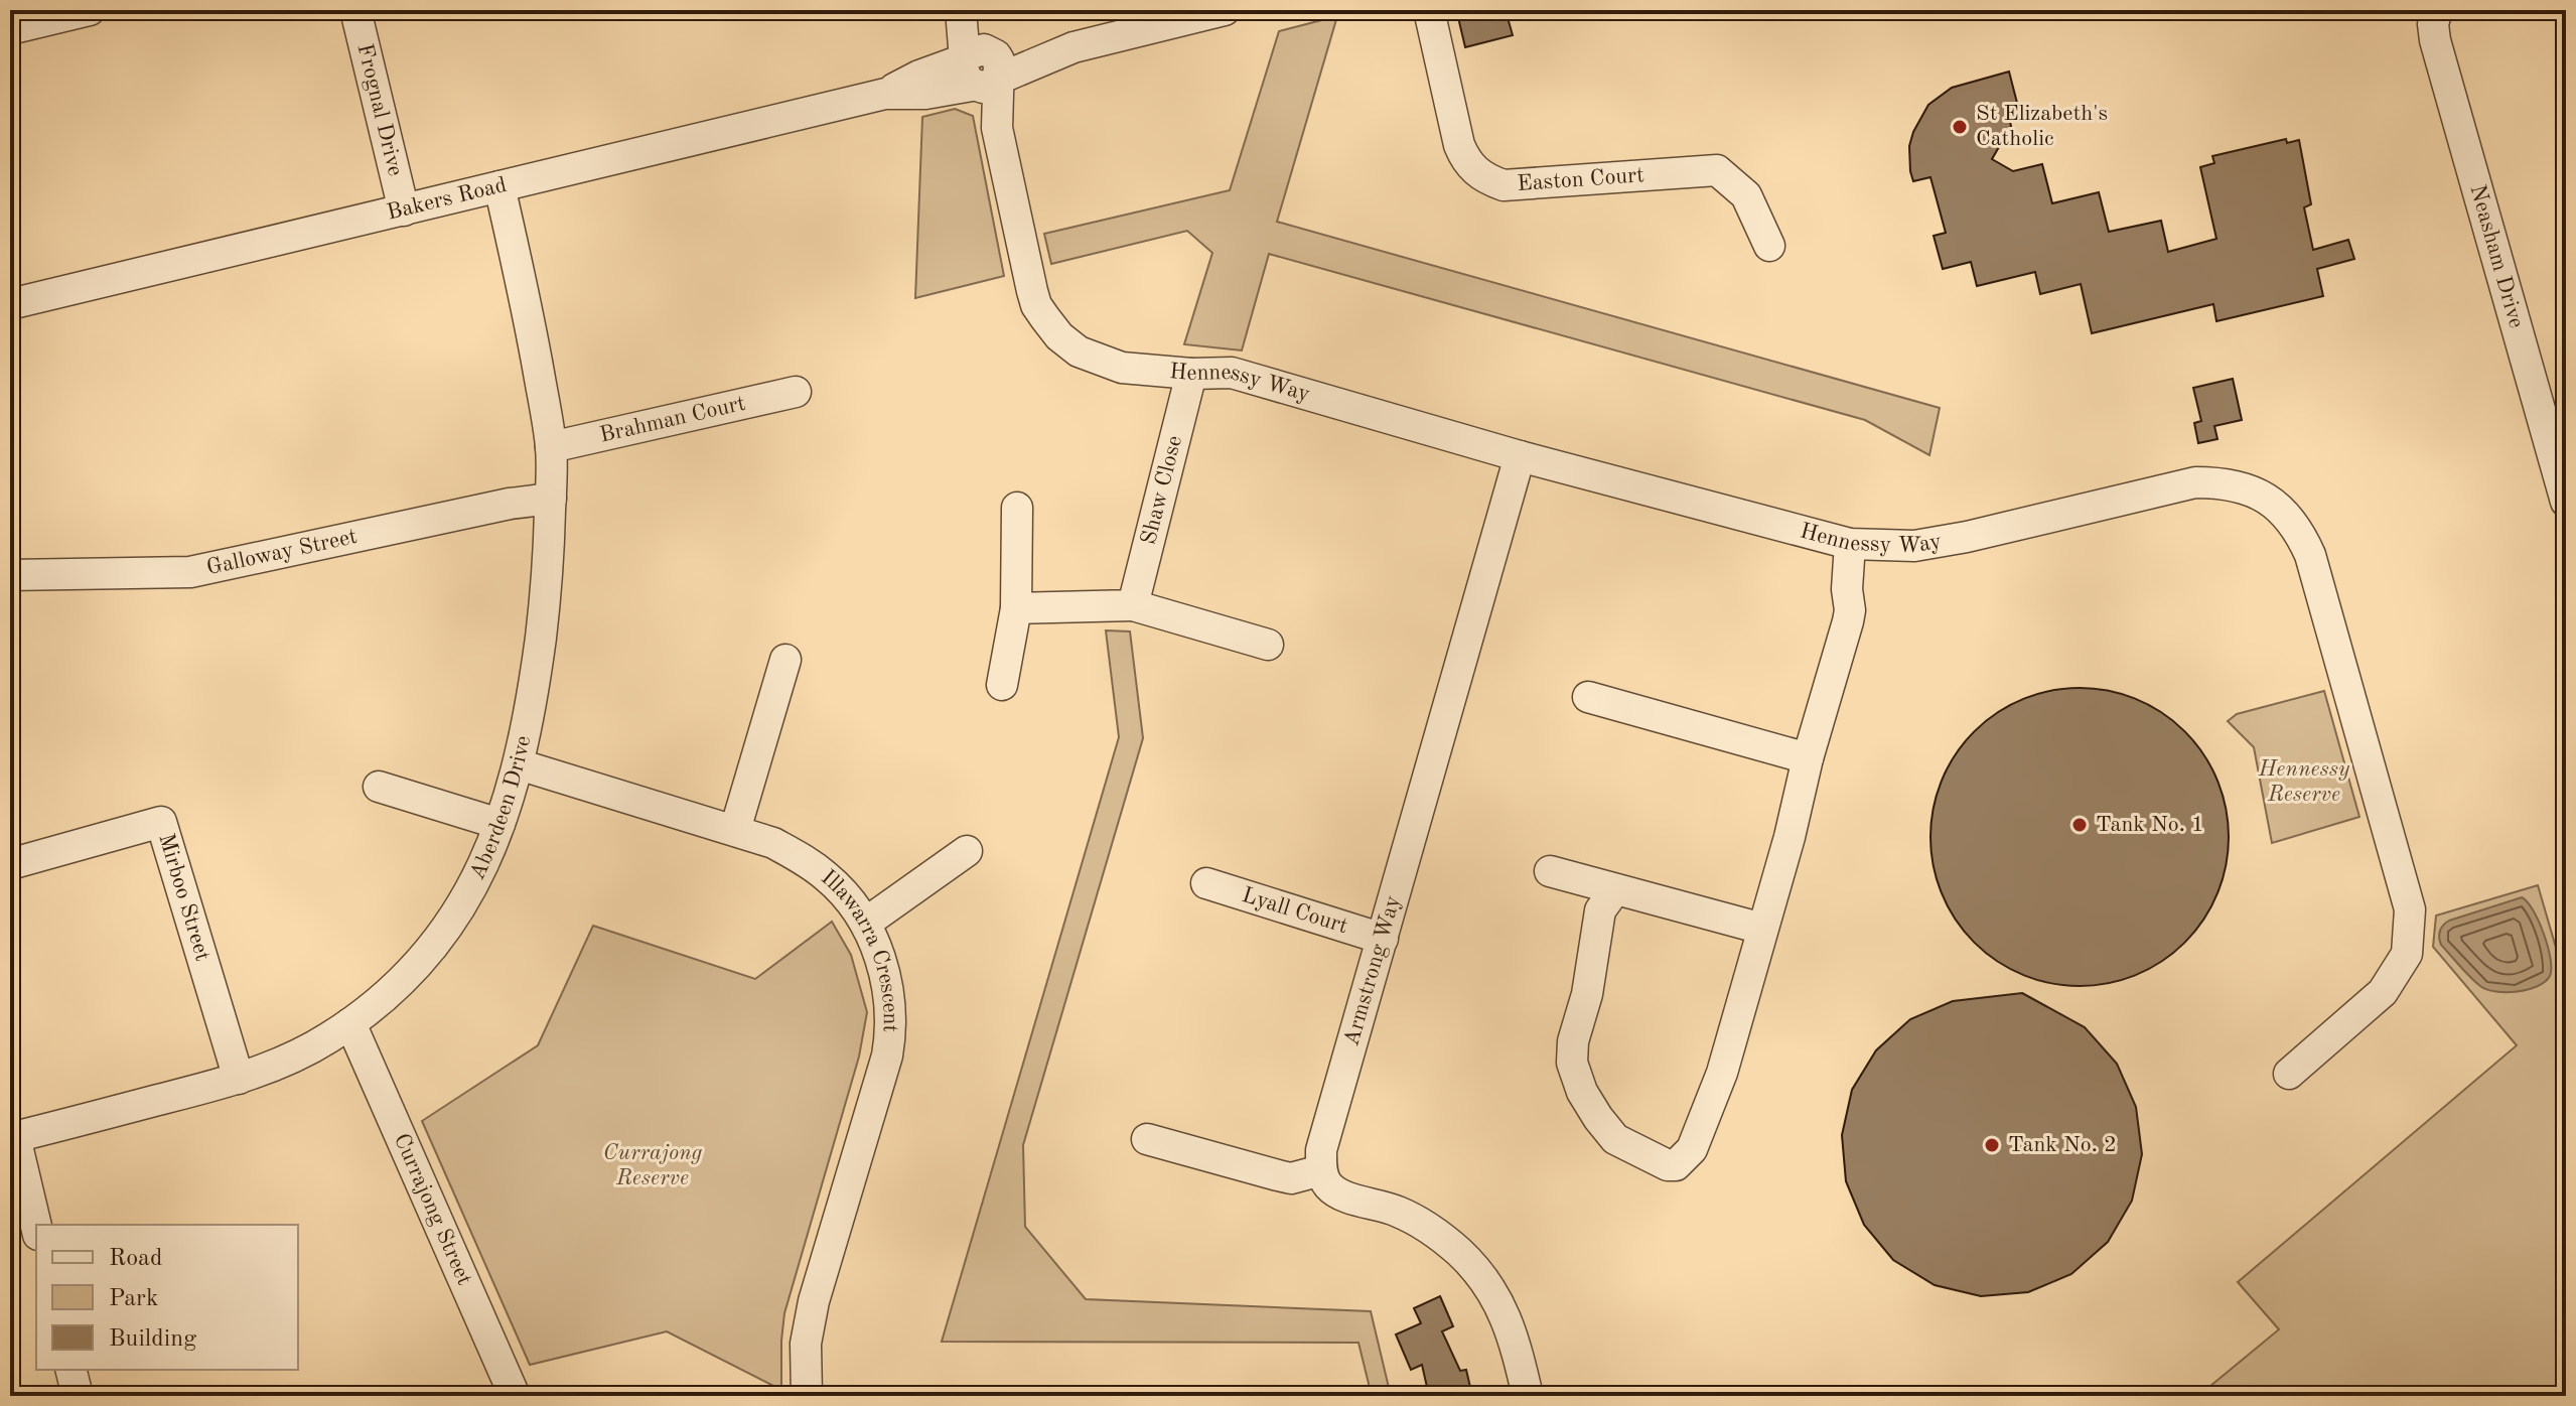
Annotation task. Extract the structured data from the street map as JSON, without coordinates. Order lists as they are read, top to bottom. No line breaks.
{"streets":{"street":["Frognal Drive","Easton Court","Bakers Road","Neasham Drive","Hennessy Way","Brahman Court","Shaw Close","Galloway Street","Aberdeen Drive","Mirboo Street","Lyall Court","Illawarra Crescent","Armstrong Way","Currajong Street"]},"crossings":[["Frognal Drive","Bakers Road"],["Bakers Road","Hennessy Way"],["Bakers Road","Aberdeen Drive"],["Hennessy Way","Shaw Close"],["Hennessy Way","Armstrong Way"],["Brahman Court","Aberdeen Drive"],["Galloway Street","Aberdeen Drive"],["Aberdeen Drive","Mirboo Street"],["Aberdeen Drive","Illawarra Crescent"],["Aberdeen Drive","Currajong Street"],["Lyall Court","Armstrong Way"]],"parks":["Hennessy Reserve","Currajong Reserve"],"places":["St Elizabeth's Catholic","Tank No. 1","Tank No. 2"],"legend":["Road","Park","Building"]}
